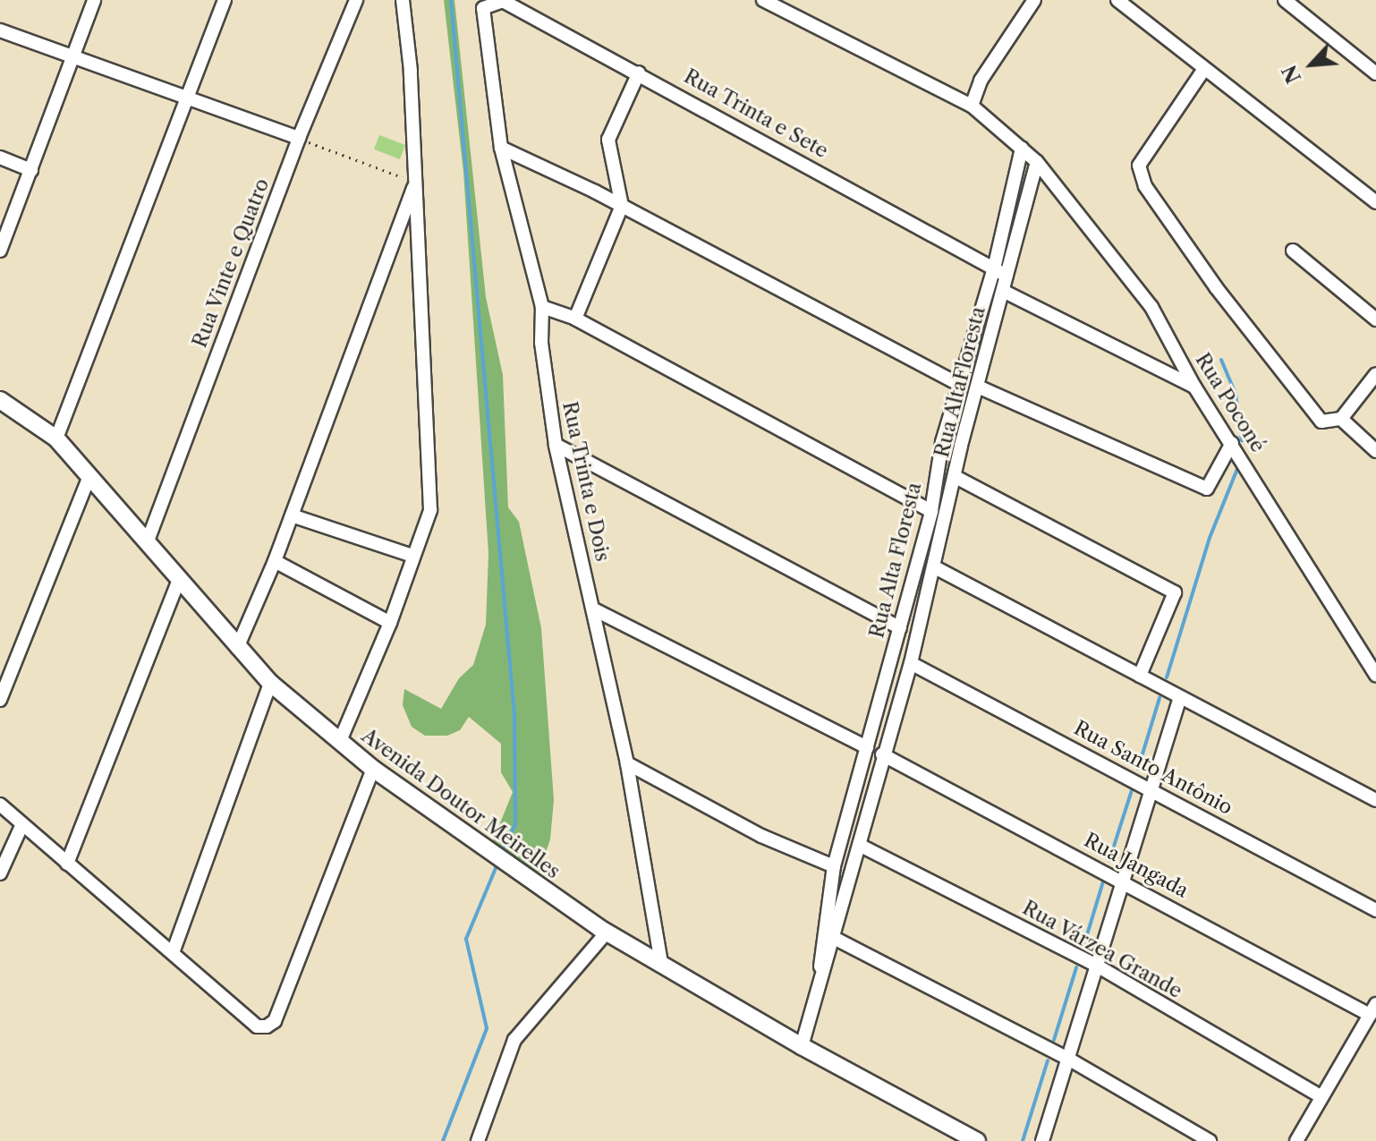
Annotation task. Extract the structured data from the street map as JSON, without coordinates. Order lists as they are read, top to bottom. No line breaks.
{"streets":{"street":["Rua Trinta e Sete","Rua Vinte e Quatro","Rua AltaFloresta","Rua Poconé","Rua Trinta e Dois","Rua Alta Floresta","Rua Santo Antônio","Avenida Doutor Meirelles","Rua Jangada","Rua Várzea Grande"]},"crossings":[["Rua Trinta e Sete","Rua AltaFloresta"],["Rua Trinta e Sete","Rua Trinta e Dois"],["Rua Trinta e Sete","Rua Alta Floresta"],["Rua Vinte e Quatro","Avenida Doutor Meirelles"],["Rua AltaFloresta","Rua Poconé"],["Rua AltaFloresta","Rua Alta Floresta"],["Rua AltaFloresta","Rua Santo Antônio"],["Rua AltaFloresta","Rua Jangada"],["Rua AltaFloresta","Rua Várzea Grande"],["Rua Poconé","Rua Alta Floresta"],["Rua Trinta e Dois","Avenida Doutor Meirelles"]],"north":"bottom left"}
